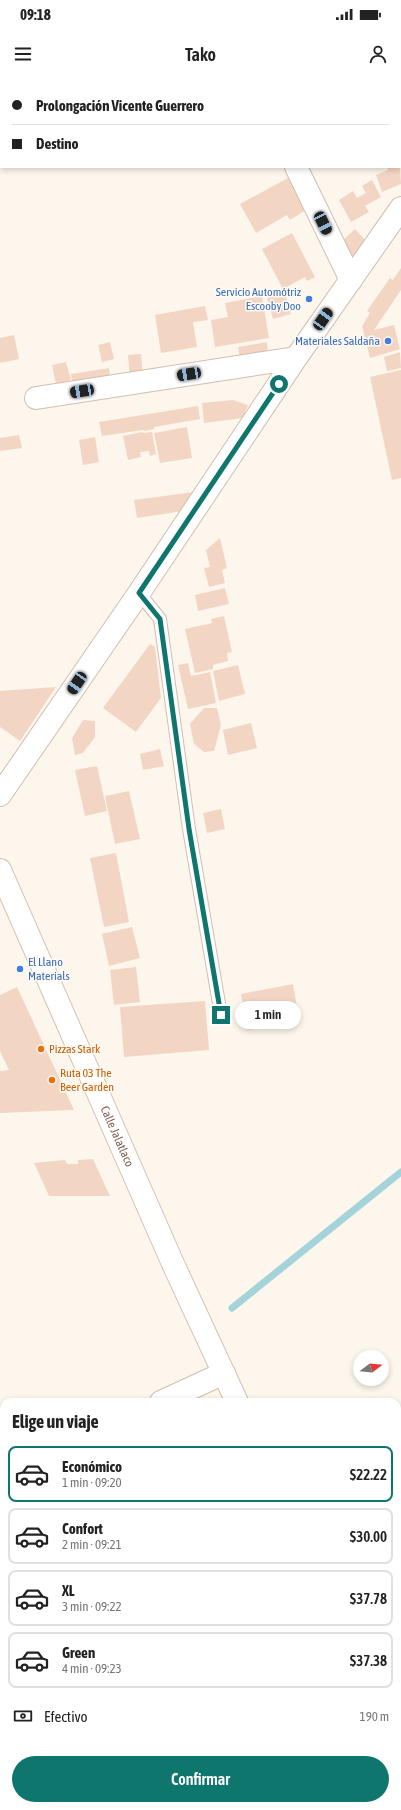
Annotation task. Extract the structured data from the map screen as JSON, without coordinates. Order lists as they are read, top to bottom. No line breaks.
{"streets":{"street":["Calle Jalatlaco"]},"places":["Servicio Automótriz Escooby Doo","Materiales Saldaña","El Llano Materials","Pizzas Stark","Ruta 03 The Beer Garden"],"north":"right","page":{"status":"09:18","header":"Tako","banner":["Prolongación Vicente Guerrero","Destino"],"bubble":"1 min","heading":"Elige un viaje","list":[{"name":"Económico","note":"1 min · 09:20","value":"$22.22"},{"name":"Confort","note":"2 min · 09:21","value":"$30.00"},{"name":"XL","note":"3 min · 09:22","value":"$37.78"},{"name":"Green","note":"4 min · 09:23","value":"$37.38"}],"pay":["Efectivo","190 m"],"buttons":"Confirmar"}}
